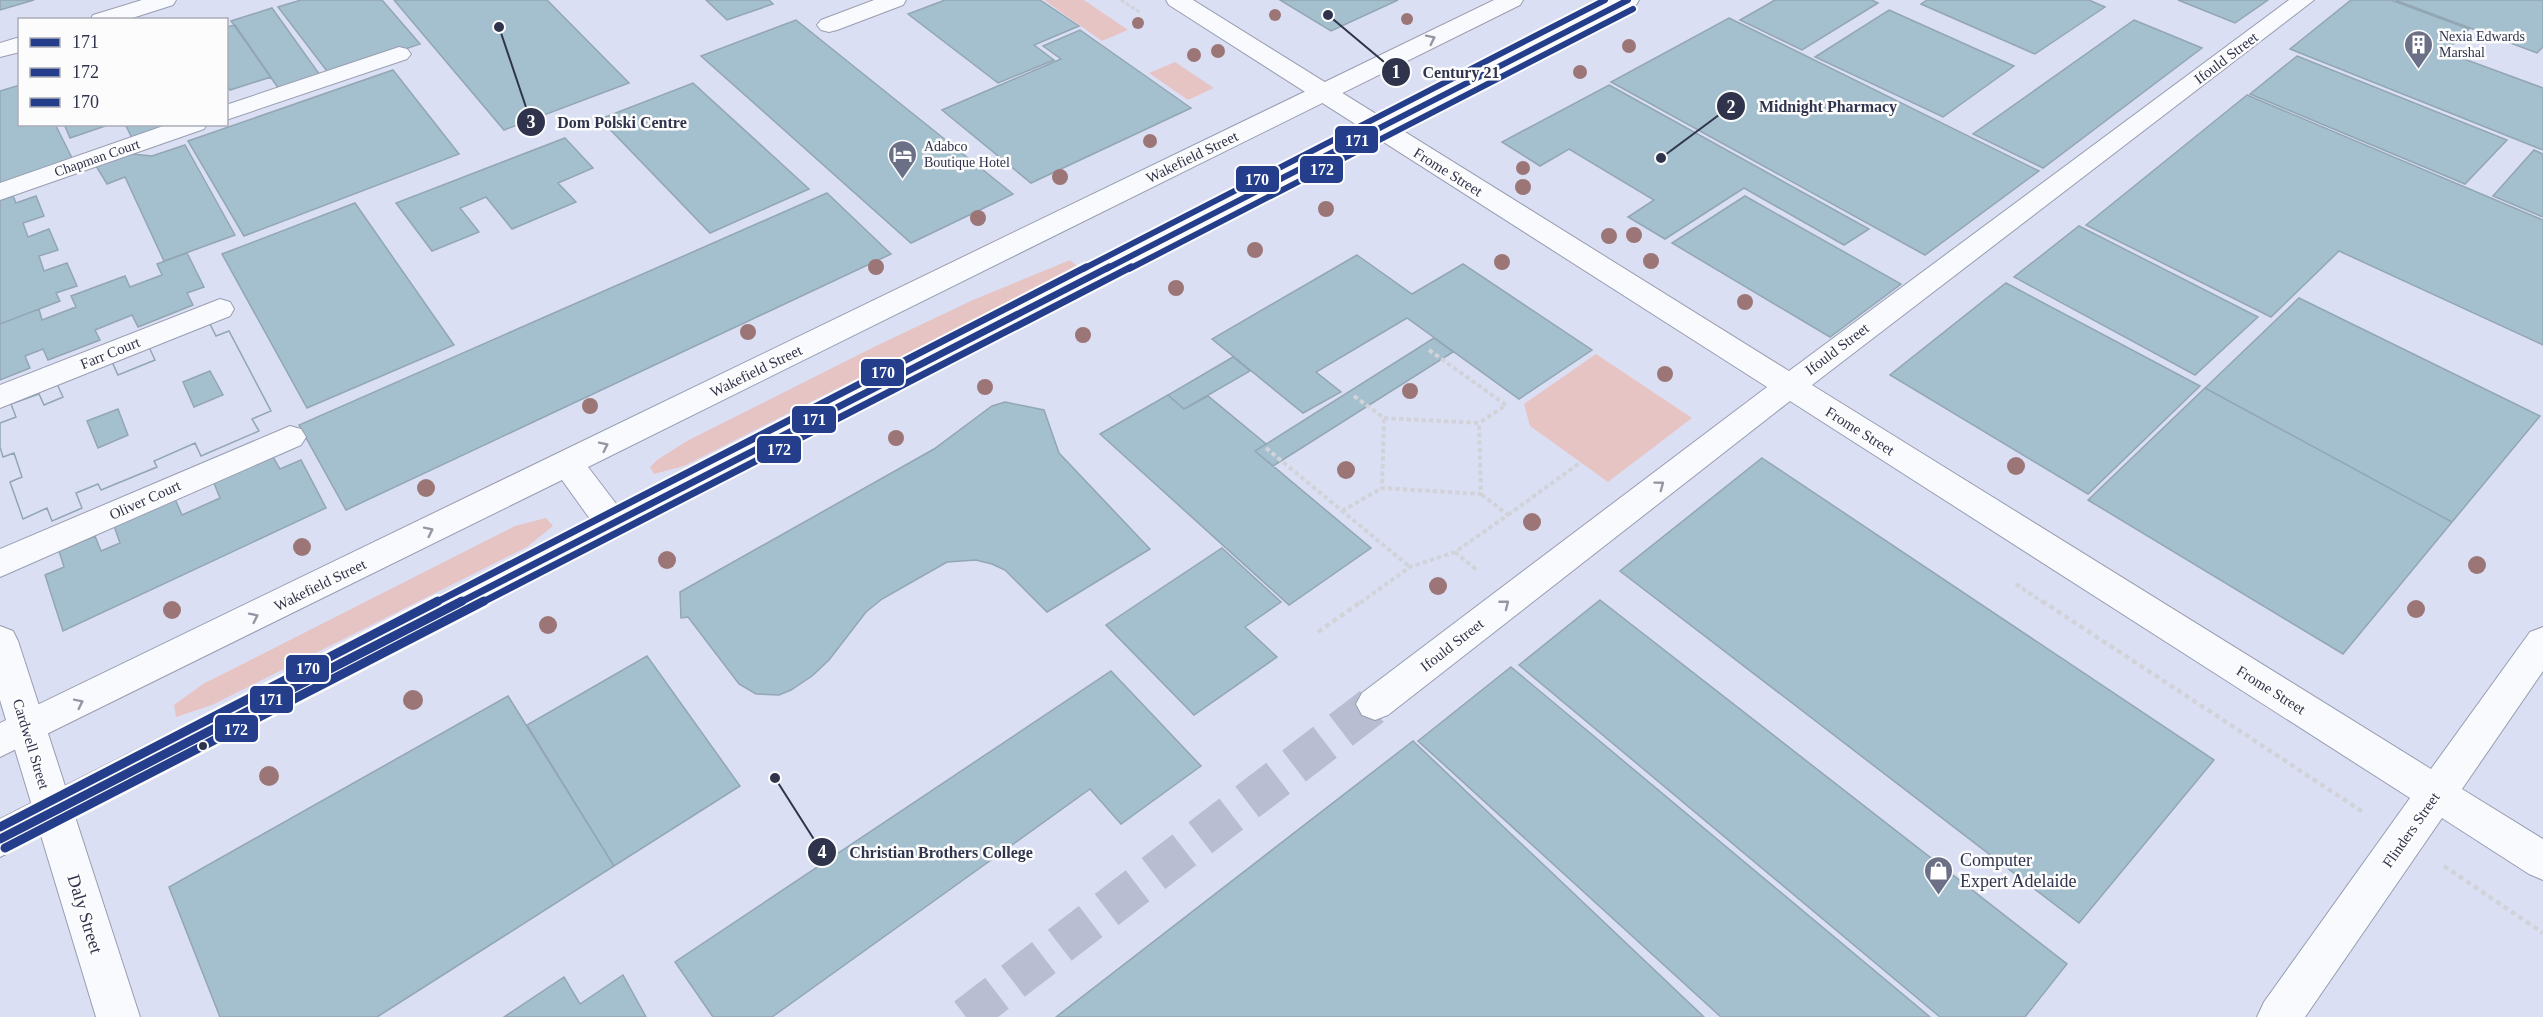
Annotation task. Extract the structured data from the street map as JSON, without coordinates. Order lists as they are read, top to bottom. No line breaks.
{"streets":{"street":["Ifould Street","Wakefield Street","Chapman Court","Frome Street","Farr Court","Oliver Court","Cardwell Street","Flinders Street","Daly Street"]},"crossings":[["Ifould Street","Frome Street"],["Wakefield Street","Frome Street"],["Wakefield Street","Cardwell Street"],["Frome Street","Flinders Street"],["Cardwell Street","Daly Street"]],"one_way":["Ifould Street"],"places":{"other":["Century 21","Dom Polski Centre","Midnight Pharmacy","Christian Brothers College"],"building":["Nexia Edwards Marshal"],"hotel":["Adabco Boutique Hotel"],"shop":["Computer Expert Adelaide"]},"lines":["transit line 171","transit line 170","transit line 172"],"legend":["171","172","170"]}
